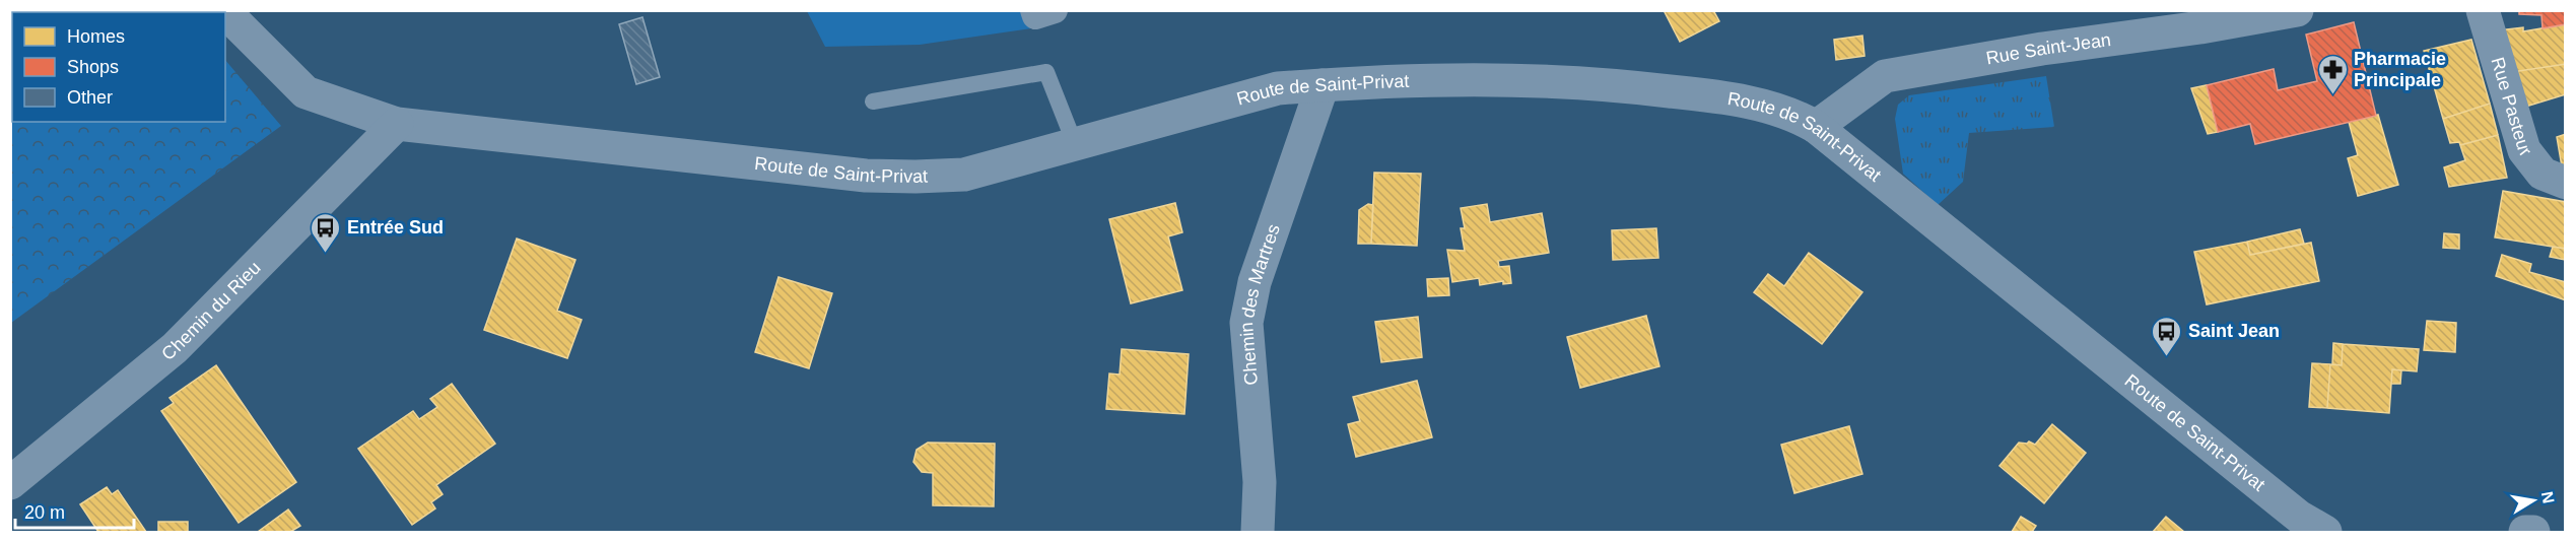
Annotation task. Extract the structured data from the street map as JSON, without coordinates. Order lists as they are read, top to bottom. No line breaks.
{"streets":{"street":["Rue Saint-Jean","Route de Saint-Privat","Rue Pasteur","Chemin des Martres","Chemin du Rieu"]},"crossings":[["Rue Saint-Jean","Route de Saint-Privat"],["Route de Saint-Privat","Chemin des Martres"],["Route de Saint-Privat","Chemin du Rieu"]],"places":{"pharmacy":["Pharmacie Principale"],"bus stop":["Entrée Sud","Saint Jean"]},"legend":["Homes","Shops","Other"],"scale_bar":"20 m","north":"right"}
